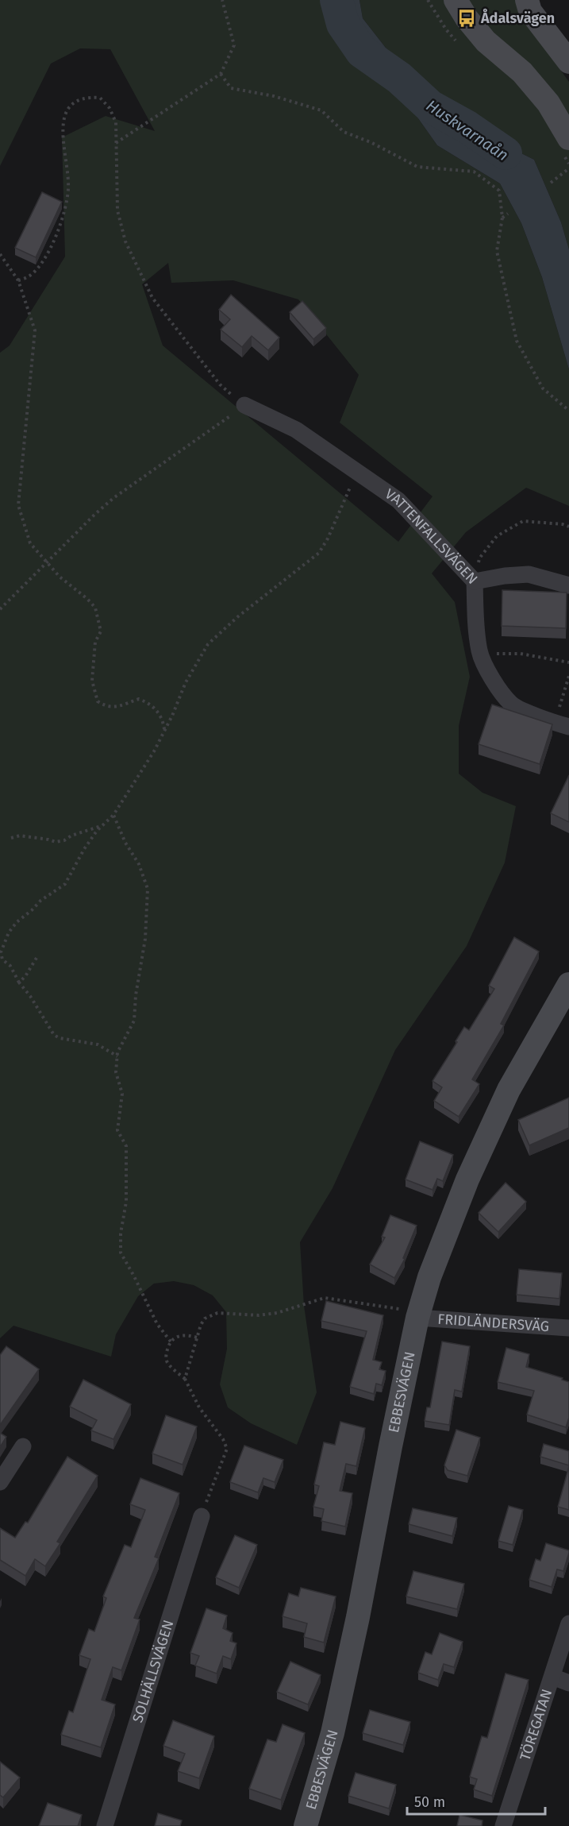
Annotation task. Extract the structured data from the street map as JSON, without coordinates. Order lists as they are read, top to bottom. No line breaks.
{"streets":{"street":["VATTENFALLSVÄGEN","FRIDLÄNDERSVÄG","EBBESVÄGEN","SOLHÄLLSVÄGEN","TÖREGATAN"]},"crossings":[["FRIDLÄNDERSVÄG","EBBESVÄGEN"]],"water":["Huskvarnaån"],"places":{"bus stop":["Ådalsvägen"]},"scale_bar":"50 m"}
